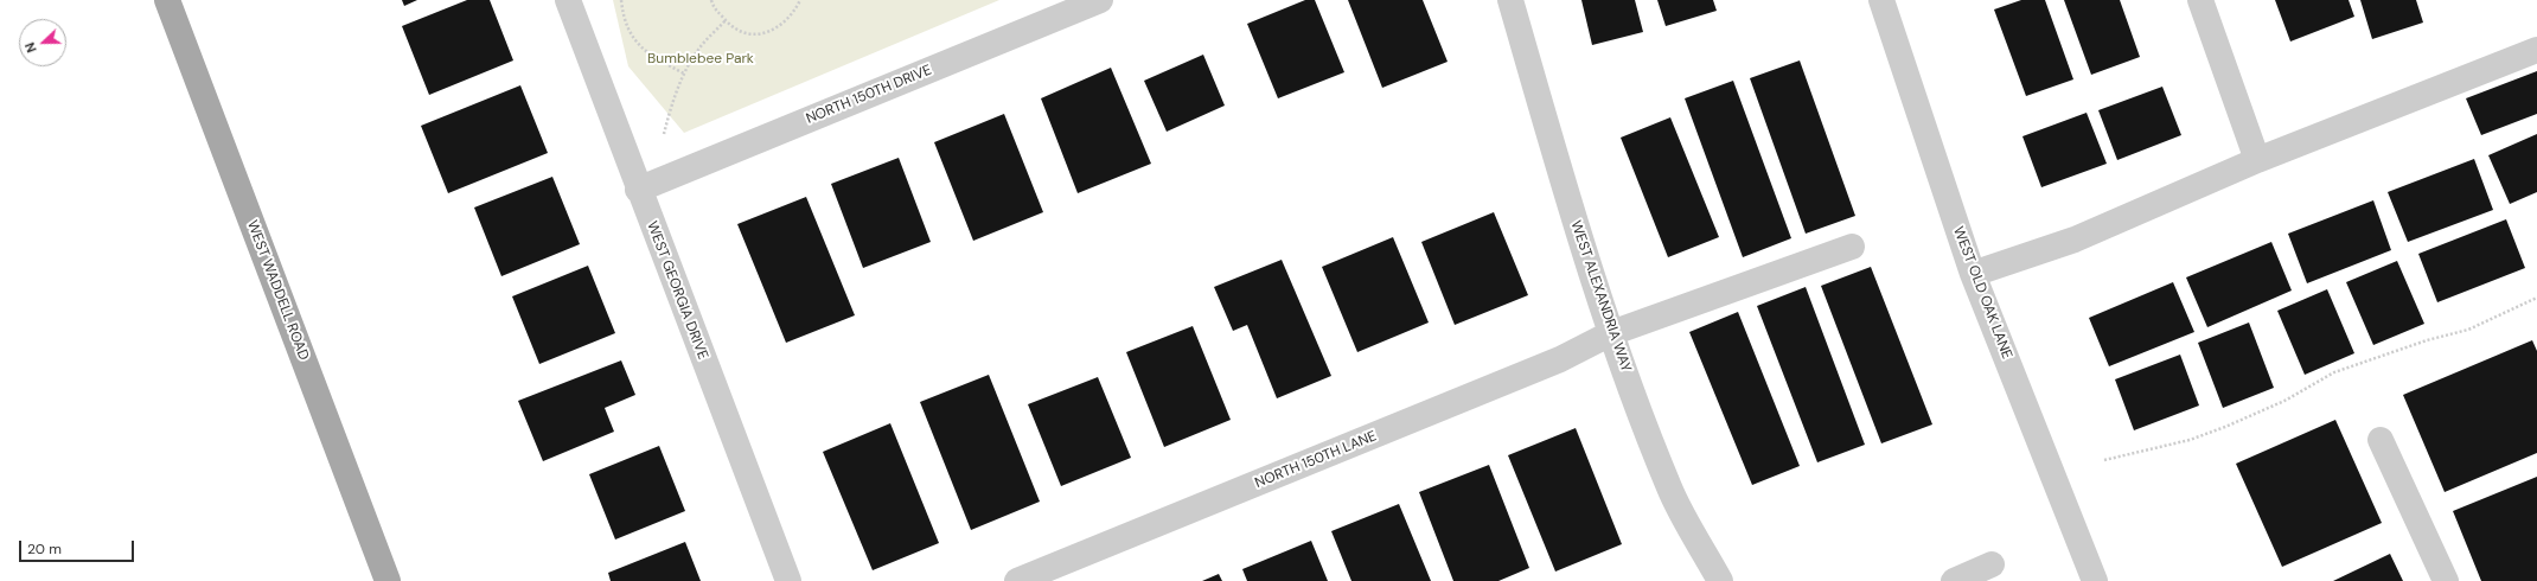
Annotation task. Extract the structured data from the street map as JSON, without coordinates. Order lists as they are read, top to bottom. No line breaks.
{"streets":{"main road":["WEST WADDELL ROAD"],"street":["NORTH 150TH DRIVE","WEST GEORGIA DRIVE","WEST OLD OAK LANE","WEST ALEXANDRIA WAY","NORTH 150TH LANE"]},"crossings":[["NORTH 150TH DRIVE","WEST GEORGIA DRIVE"],["WEST ALEXANDRIA WAY","NORTH 150TH LANE"]],"parks":["Bumblebee Park"],"scale_bar":"20 m","north":"left"}
